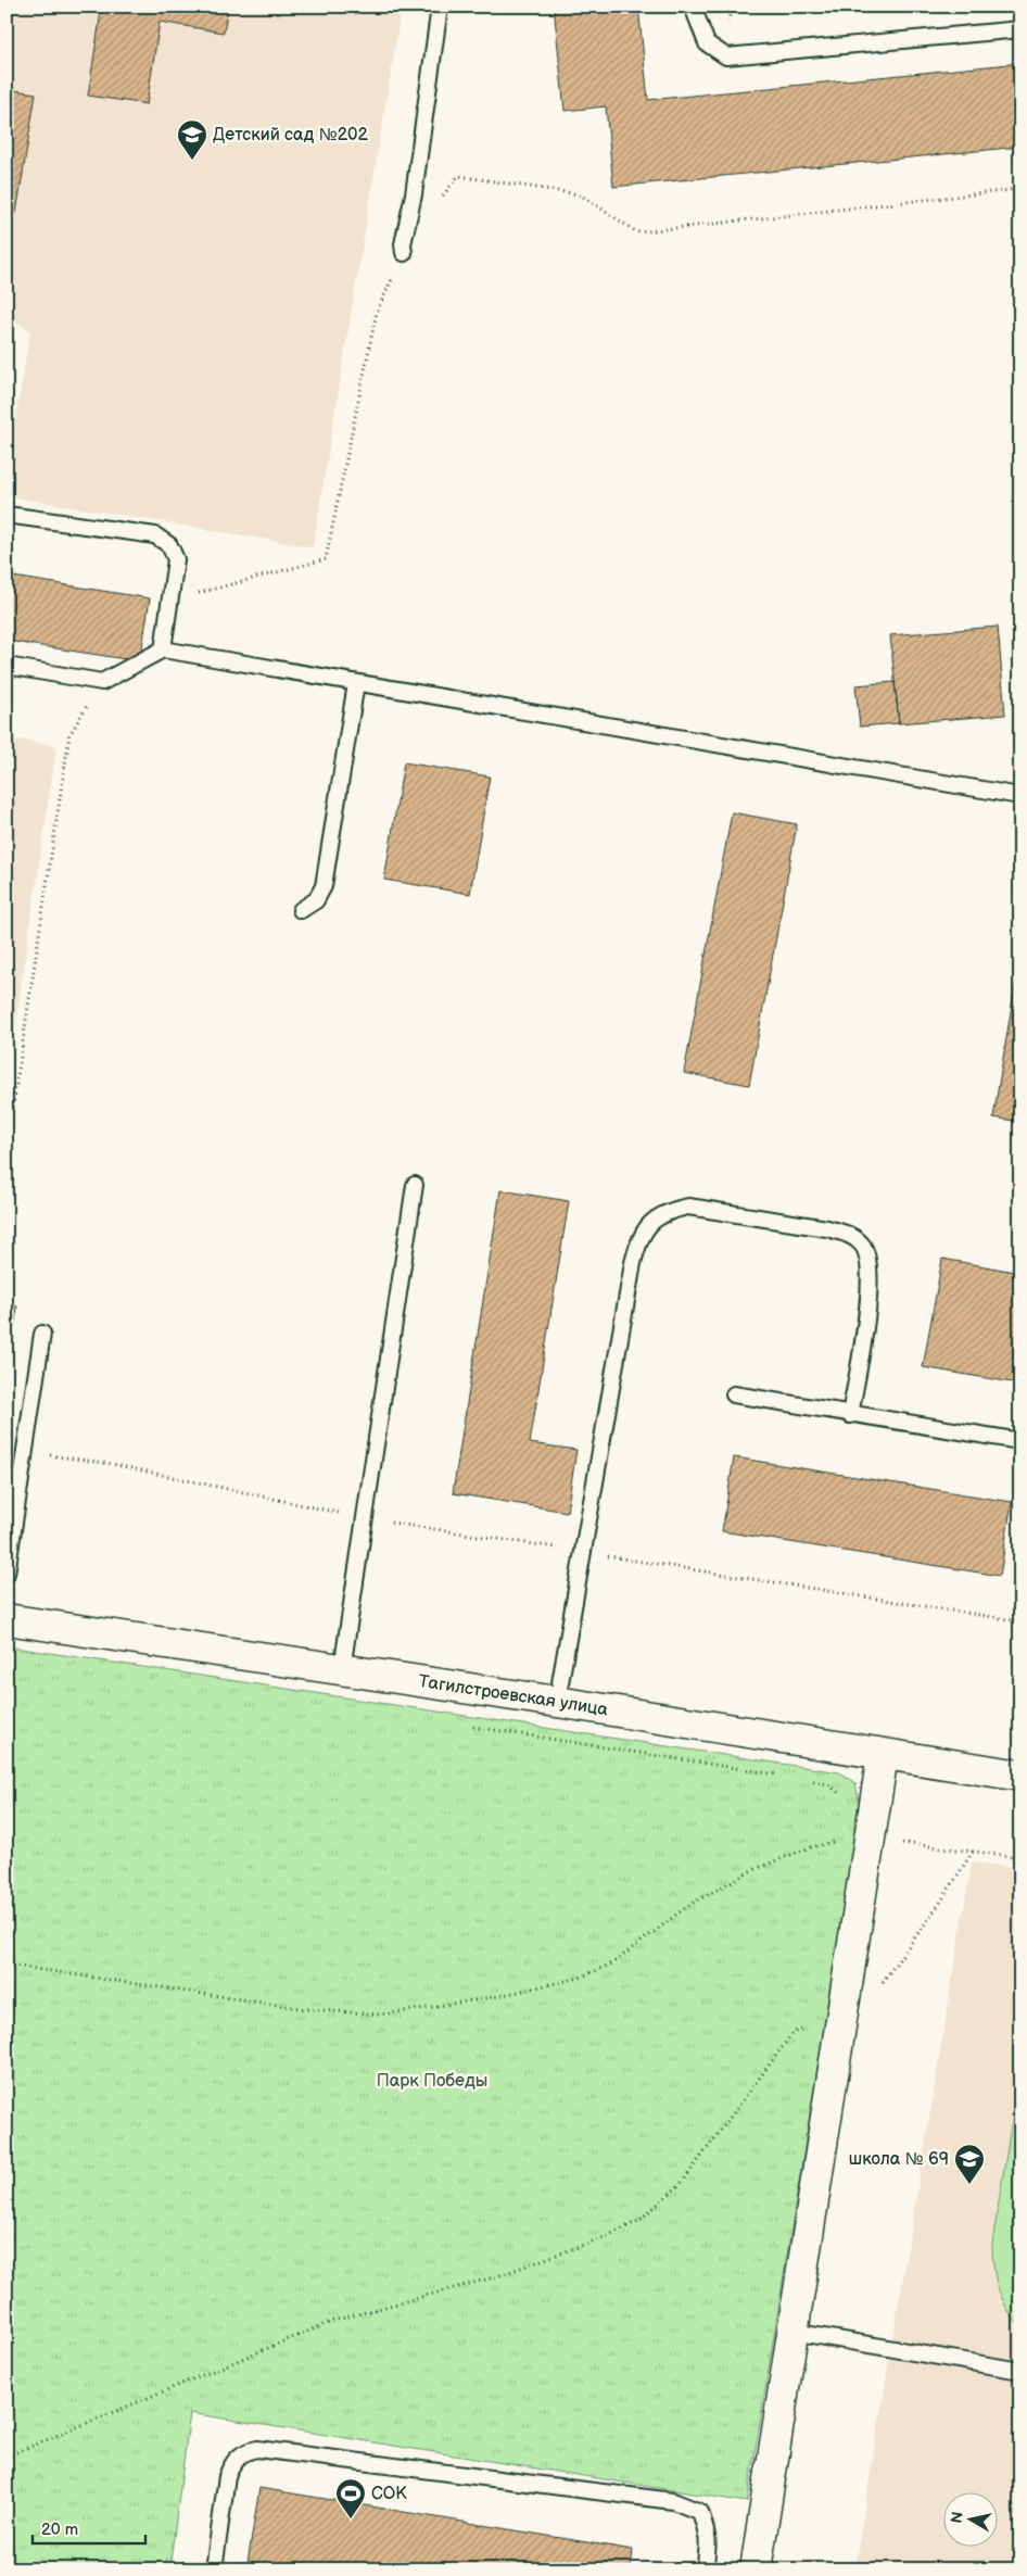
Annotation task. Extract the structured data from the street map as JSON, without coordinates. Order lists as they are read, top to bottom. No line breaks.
{"streets":{"street":["Тагилстроевская улица"]},"parks":["Парк Победы"],"places":{"school or university":["Детский сад №202","школа № 69"],"sports":["СОК"]},"scale_bar":"20 m","north":"left"}
